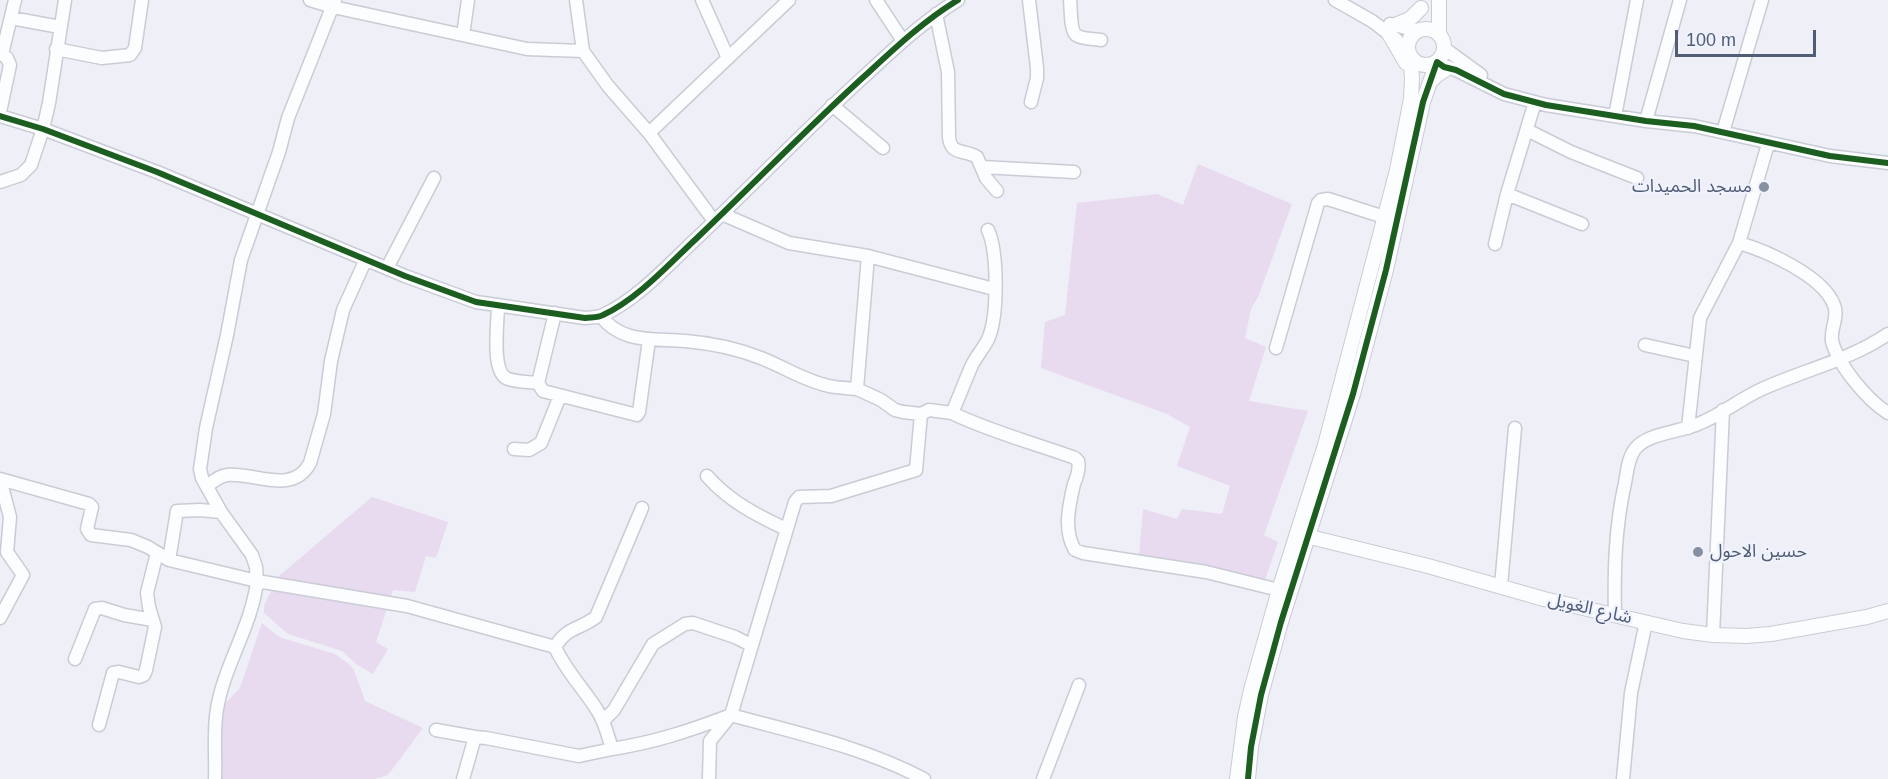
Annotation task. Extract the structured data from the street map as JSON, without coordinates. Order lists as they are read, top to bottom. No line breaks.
{"streets":{"street":["شارع الغويل"]},"places":["مسجد الحميدات","حسين الاحول"],"scale_bar":"100 m"}
